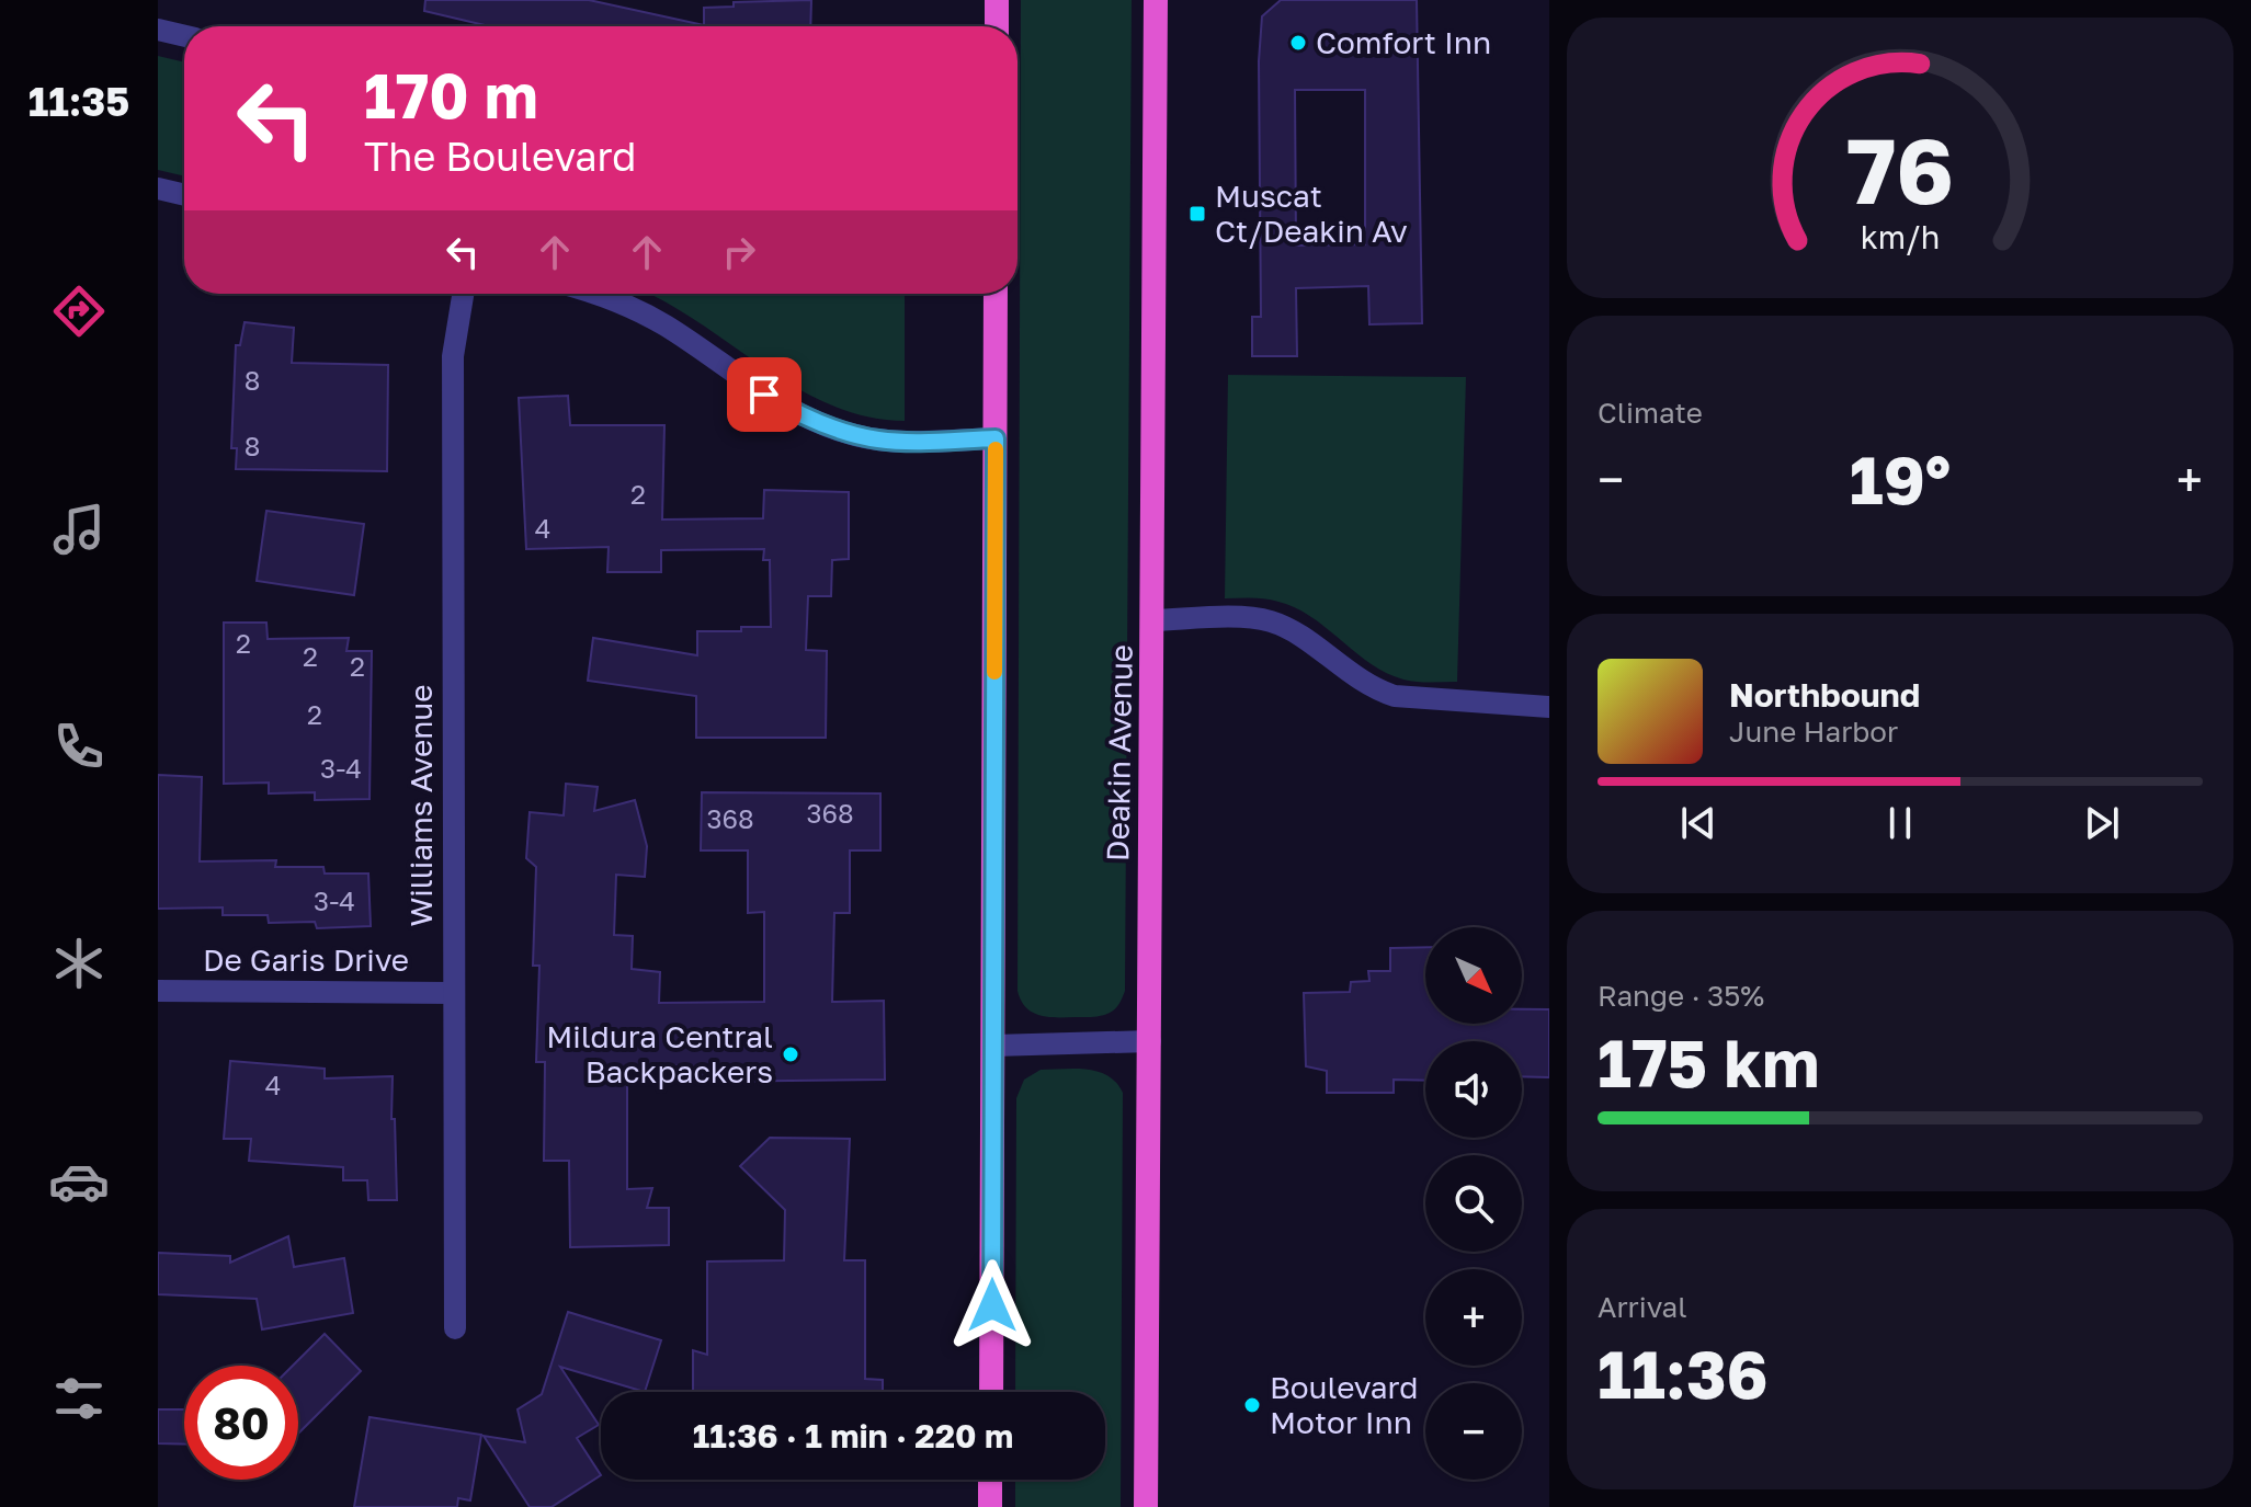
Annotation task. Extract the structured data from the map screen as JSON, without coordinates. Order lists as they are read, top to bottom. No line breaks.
{"streets":{"highway":["Deakin Avenue"],"street":["Williams Avenue","De Garis Drive"]},"crossings":[["Williams Avenue","De Garis Drive"]],"places":{"other":["Comfort Inn","Mildura Central Backpackers","Boulevard Motor Inn"],"transit":["Muscat Ct/Deakin Av"]},"house_numbers":["8","8","2","4","2","2","2","2","3-4","368","368","3-4","4"],"north":"bottom right","page":{"tabs":"11:35","turn":["170 m","The Boulevard"],"tile":["Climate",["Range · 35%","175 km"],["Arrival","11:36"]],"heat":["−","19°","+"],"song":["Northbound","June Harbor"],"map_buttons":["+","−"],"limit":"80","trip":"11:36 · 1 min · 220 m","gauge":["76","km/h"]}}
